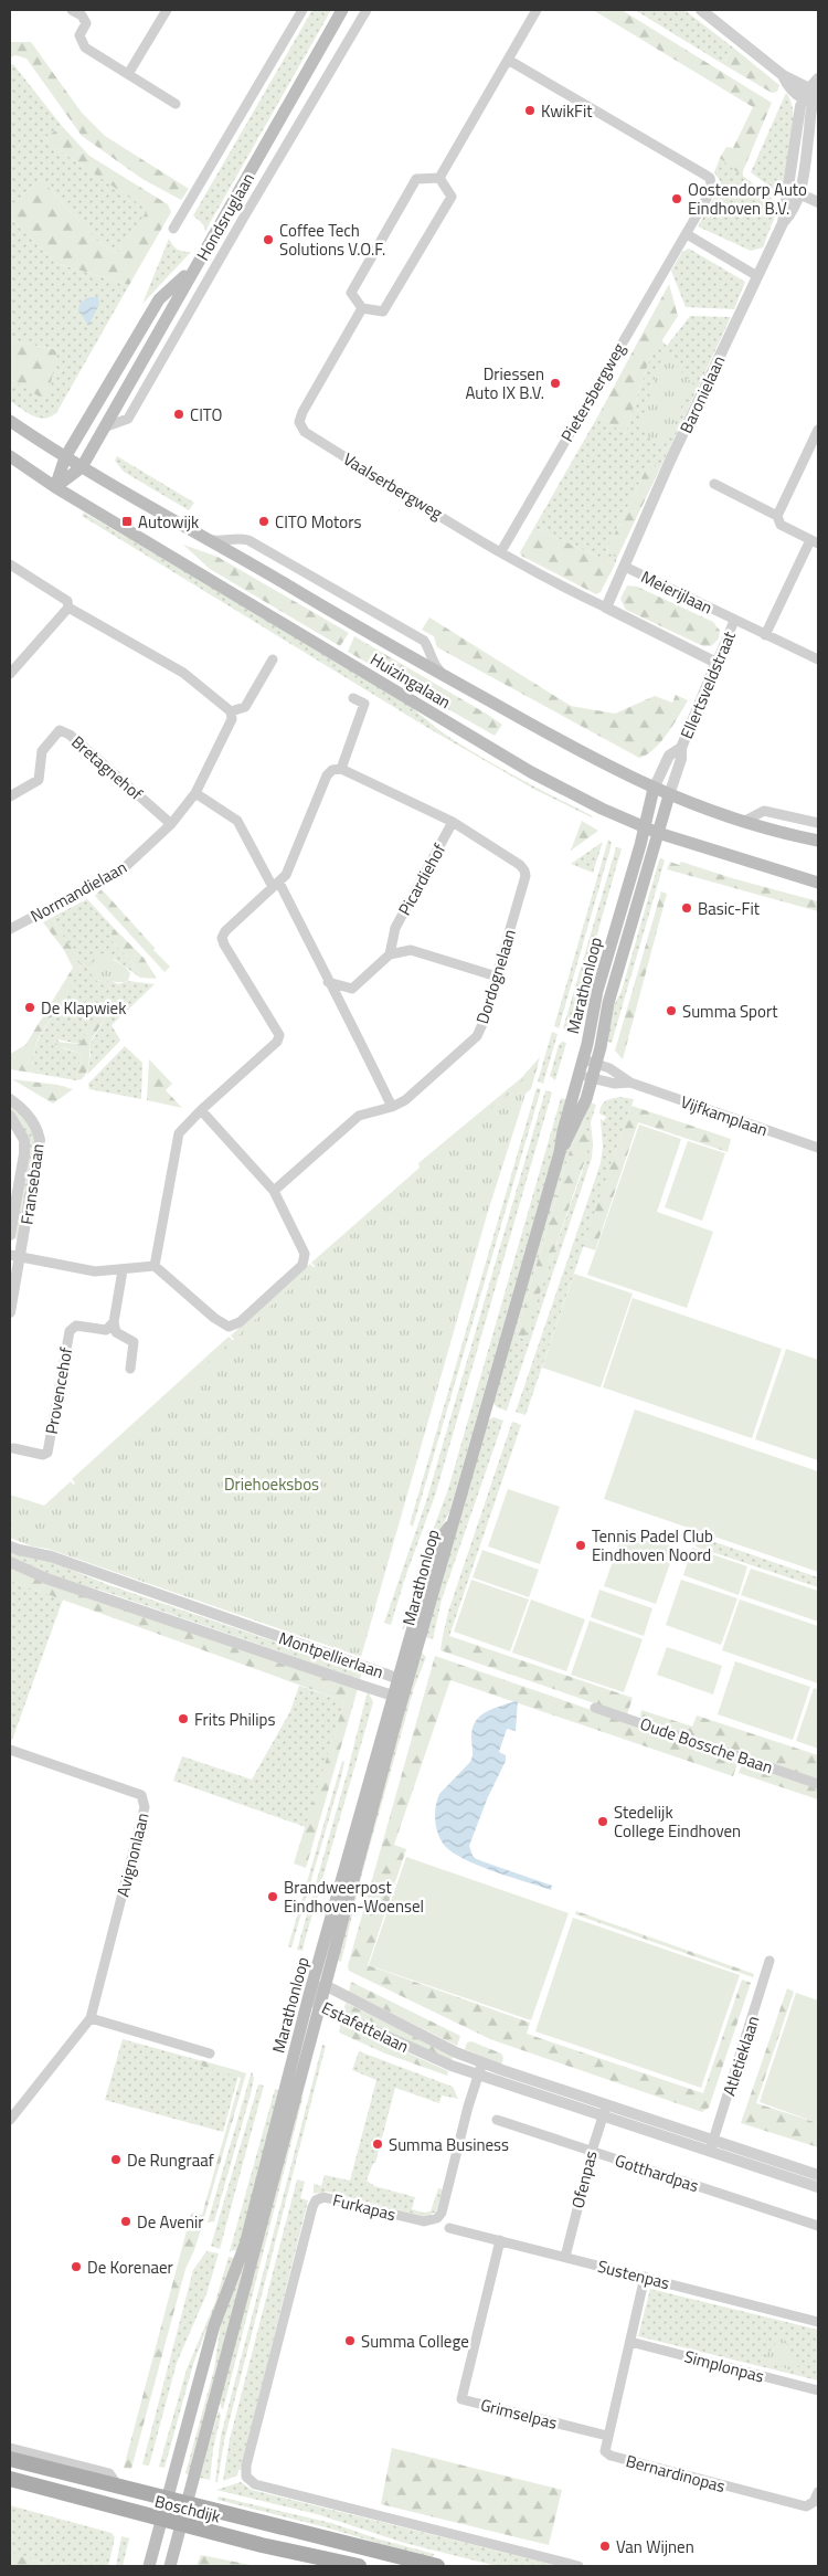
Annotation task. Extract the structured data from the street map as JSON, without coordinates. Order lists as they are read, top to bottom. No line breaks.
{"streets":{"main road":["Hondsruglaan","Huizingalaan","Marathonloop","Boschdijk"],"street":["Pietersbergweg","Baronielaan","Vaalserbergweg","Meierijlaan","Ellertsveldstraat","Bretagnehof","Picardiehof","Normandielaan","Dordognelaan","Vijfkamplaan","Fransebaan","Provencehof","Montpellierlaan","Oude Bossche Baan","Avignonlaan","Estafettelaan","Atletieklaan","Gotthardpas","Ofenpas","Furkapas","Sustenpas","Simplonpas","Grimselpas","Bernardinopas"]},"crossings":[["Hondsruglaan","Huizingalaan"],["Pietersbergweg","Vaalserbergweg"],["Baronielaan","Meierijlaan"],["Vaalserbergweg","Ellertsveldstraat"],["Meierijlaan","Ellertsveldstraat"],["Huizingalaan","Ellertsveldstraat"],["Huizingalaan","Marathonloop"],["Ellertsveldstraat","Marathonloop"],["Bretagnehof","Normandielaan"],["Picardiehof","Dordognelaan"],["Marathonloop","Vijfkamplaan"],["Marathonloop","Montpellierlaan"],["Marathonloop","Estafettelaan"],["Marathonloop","Boschdijk"],["Estafettelaan","Atletieklaan"],["Estafettelaan","Ofenpas"],["Estafettelaan","Furkapas"],["Gotthardpas","Ofenpas"],["Ofenpas","Sustenpas"],["Sustenpas","Grimselpas"],["Grimselpas","Bernardinopas"]],"parks":["Driehoeksbos"],"places":{"other":["KwikFit","Oostendorp Auto Eindhoven B.V.","Coffee Tech Solutions V.O.F.","Driessen Auto IX B.V.","CITO","CITO Motors","Basic-Fit","De Klapwiek","Summa Sport","Tennis Padel Club Eindhoven Noord","Frits Philips","Stedelijk College Eindhoven","Brandweerpost Eindhoven-Woensel","Summa Business","De Rungraaf","De Avenir","De Korenaer","Summa College","Van Wijnen"],"transit":["Autowijk"]}}
